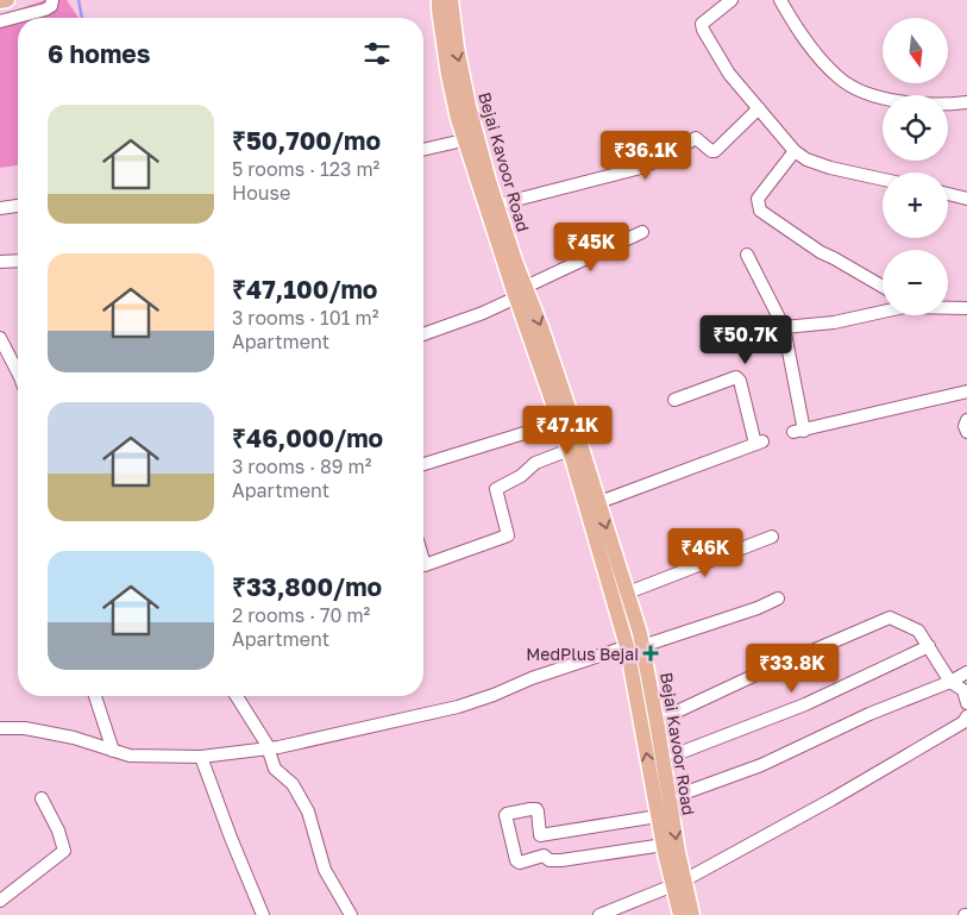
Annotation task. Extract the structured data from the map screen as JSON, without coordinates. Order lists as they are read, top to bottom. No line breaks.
{"streets":{"main road":["Bejai Kavoor Road"]},"places":{"health":["MedPlus Bejai"]},"north":"bottom","page":{"map_buttons":["+","−"],"heading":"6 homes","list":[{"name":"₹50,700/mo","note":"5 rooms · 123 m² · House"},{"name":"₹47,100/mo","note":"3 rooms · 101 m² · Apartment"},{"name":"₹46,000/mo","note":"3 rooms · 89 m² · Apartment"},{"name":"₹33,800/mo","note":"2 rooms · 70 m² · Apartment"}],"price":["₹36.1K","₹45K","₹50.7K","₹47.1K","₹46K","₹33.8K"]}}
